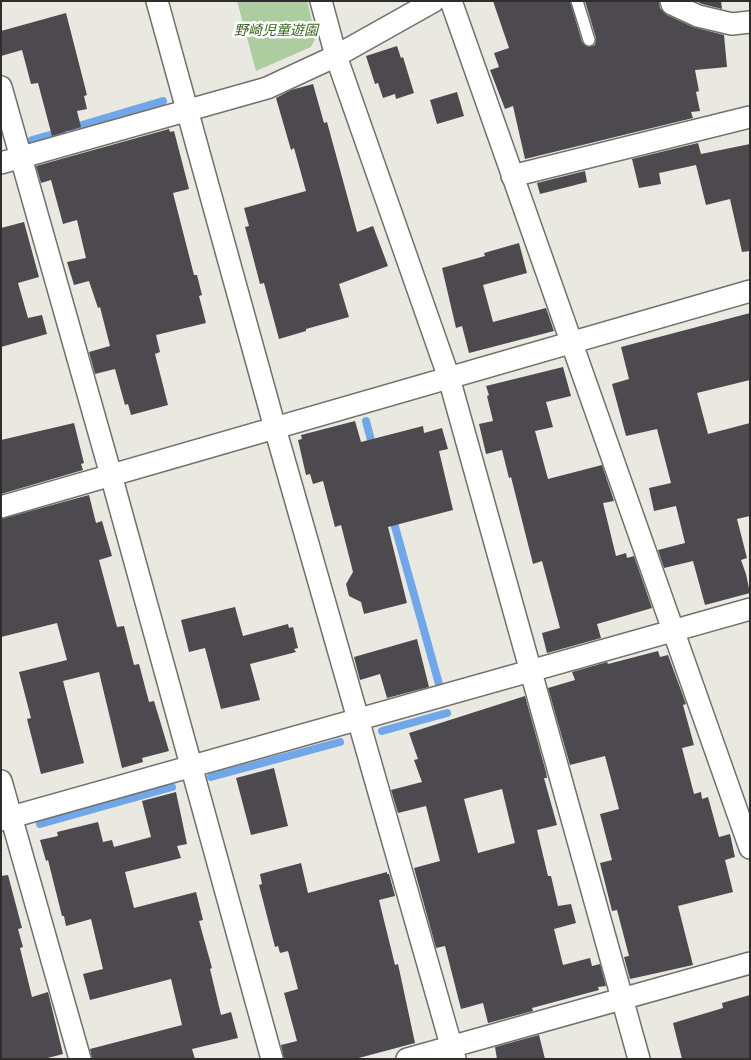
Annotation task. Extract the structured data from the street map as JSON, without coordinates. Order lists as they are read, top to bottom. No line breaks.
{"parks":["野崎児童遊園"]}
